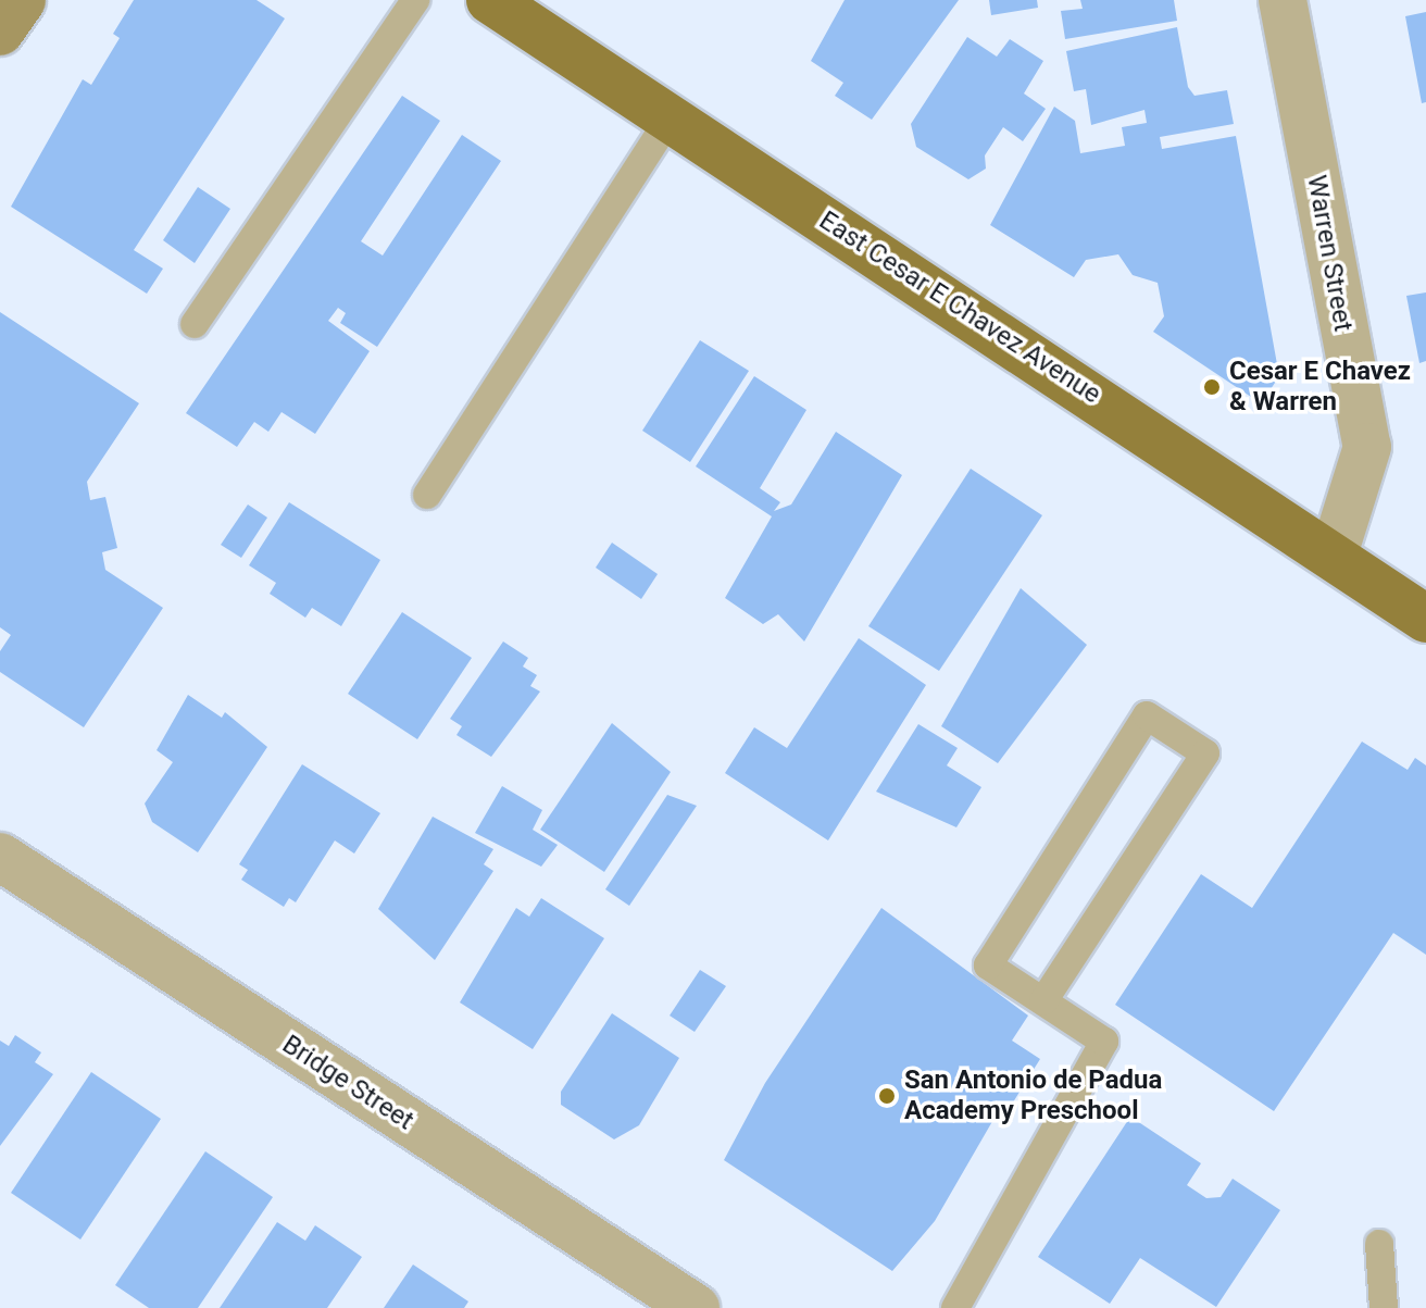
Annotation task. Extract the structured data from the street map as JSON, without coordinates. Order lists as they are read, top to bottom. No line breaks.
{"streets":{"main road":["East Cesar E Chavez Avenue"],"street":["Warren Street","Bridge Street"]},"crossings":[["Warren Street","East Cesar E Chavez Avenue"]],"places":["Cesar E Chavez & Warren","San Antonio de Padua Academy Preschool"]}
